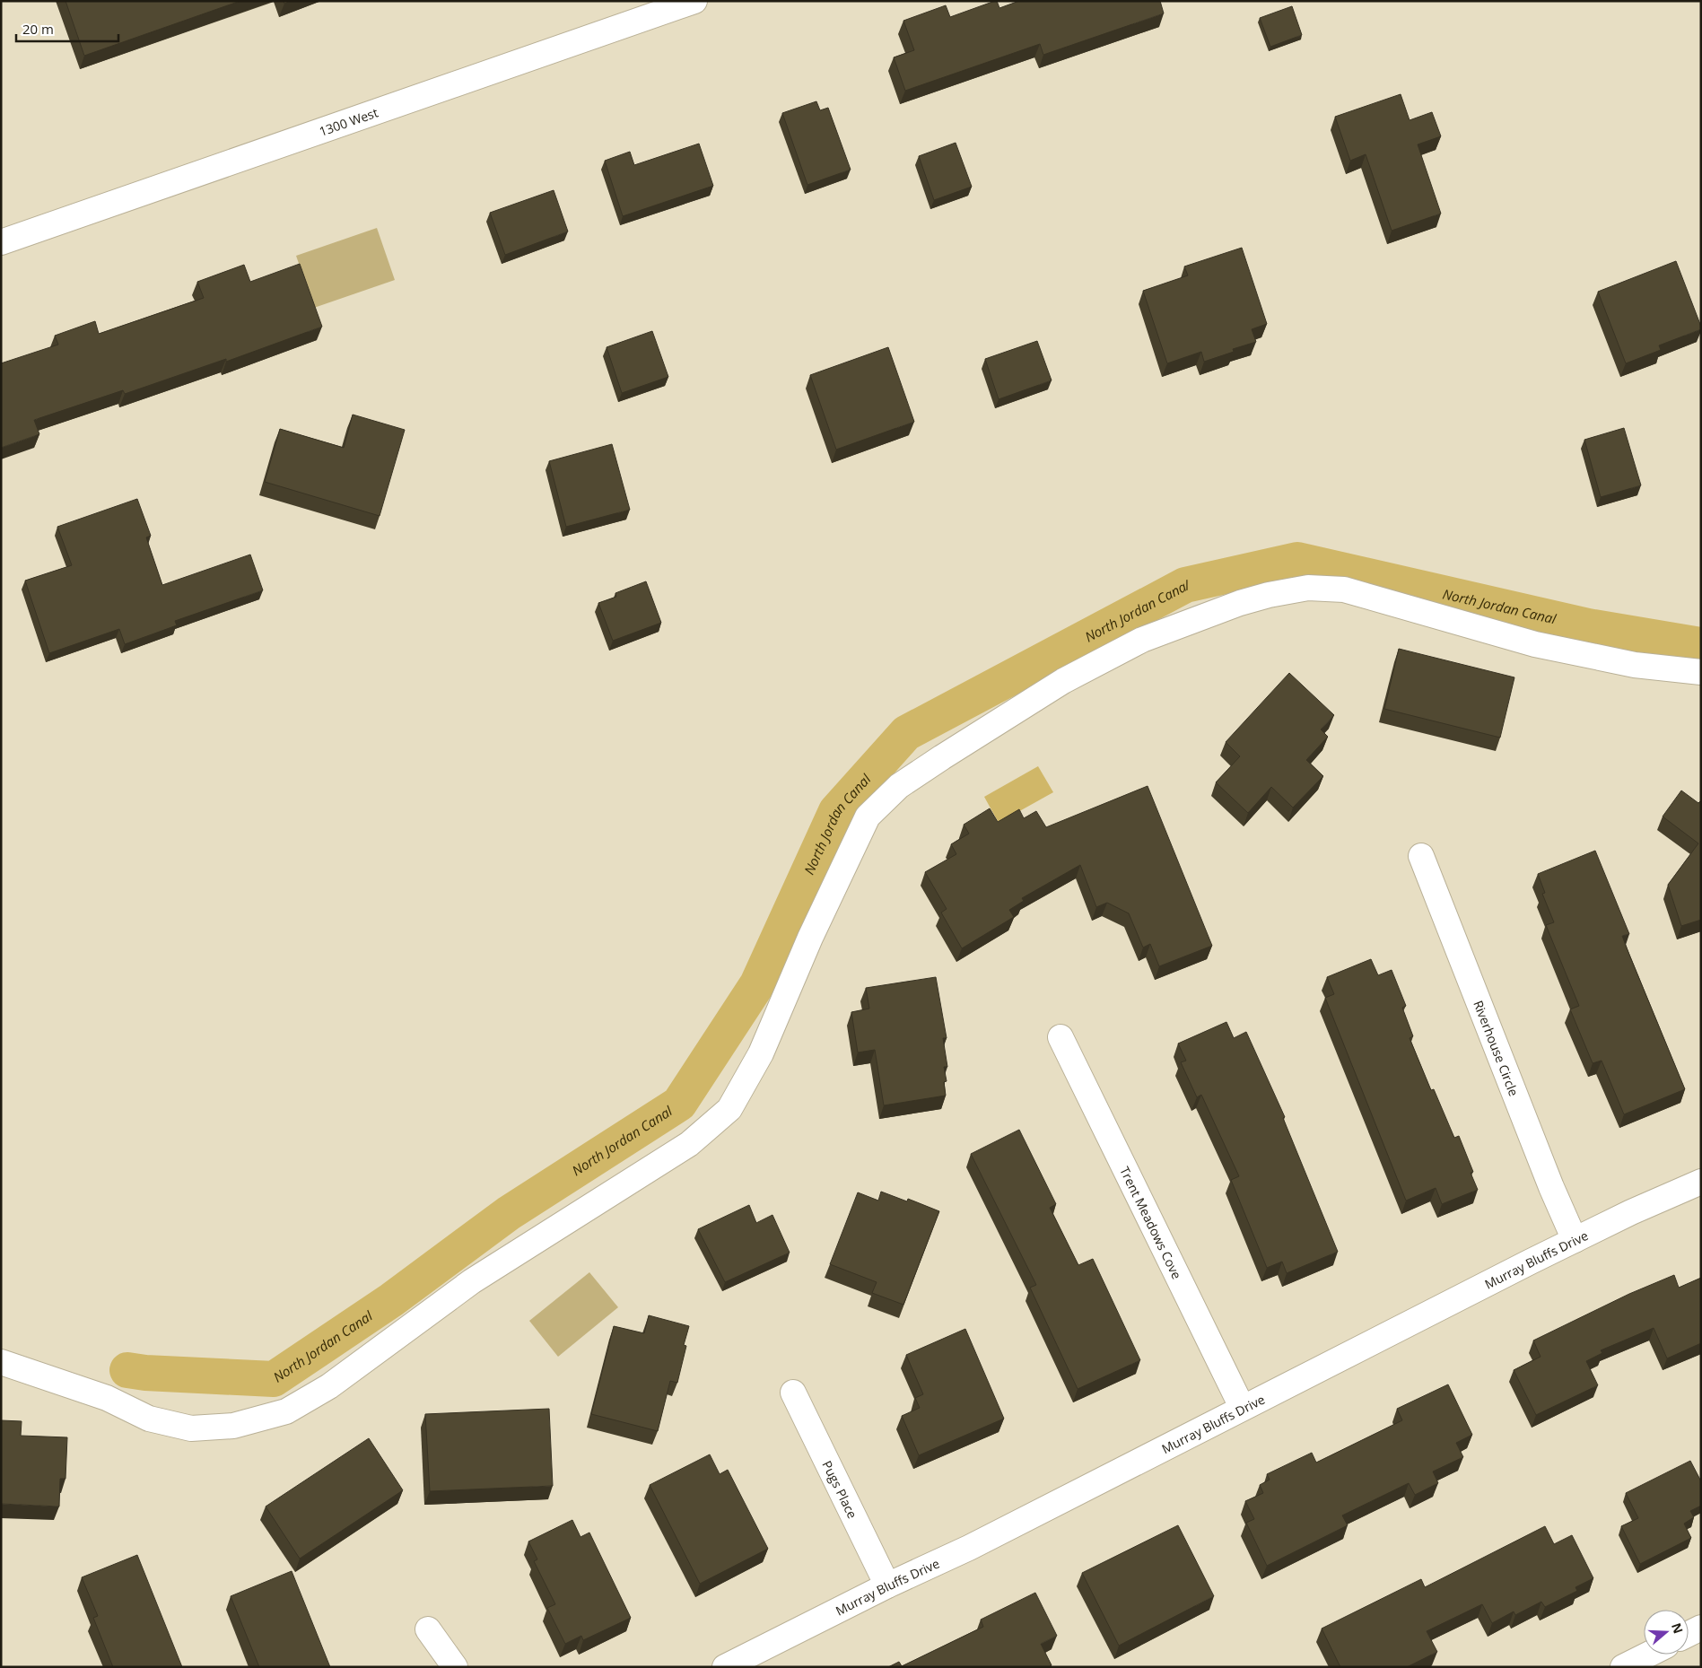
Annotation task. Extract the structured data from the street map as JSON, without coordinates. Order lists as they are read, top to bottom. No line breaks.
{"streets":{"street":["1300 West","Riverhouse Circle","Trent Meadows Cove","Murray Bluffs Drive","Pugs Place"]},"crossings":[["Riverhouse Circle","Murray Bluffs Drive"],["Trent Meadows Cove","Murray Bluffs Drive"],["Murray Bluffs Drive","Pugs Place"]],"water":["North Jordan Canal"],"scale_bar":"20 m","north":"right"}
